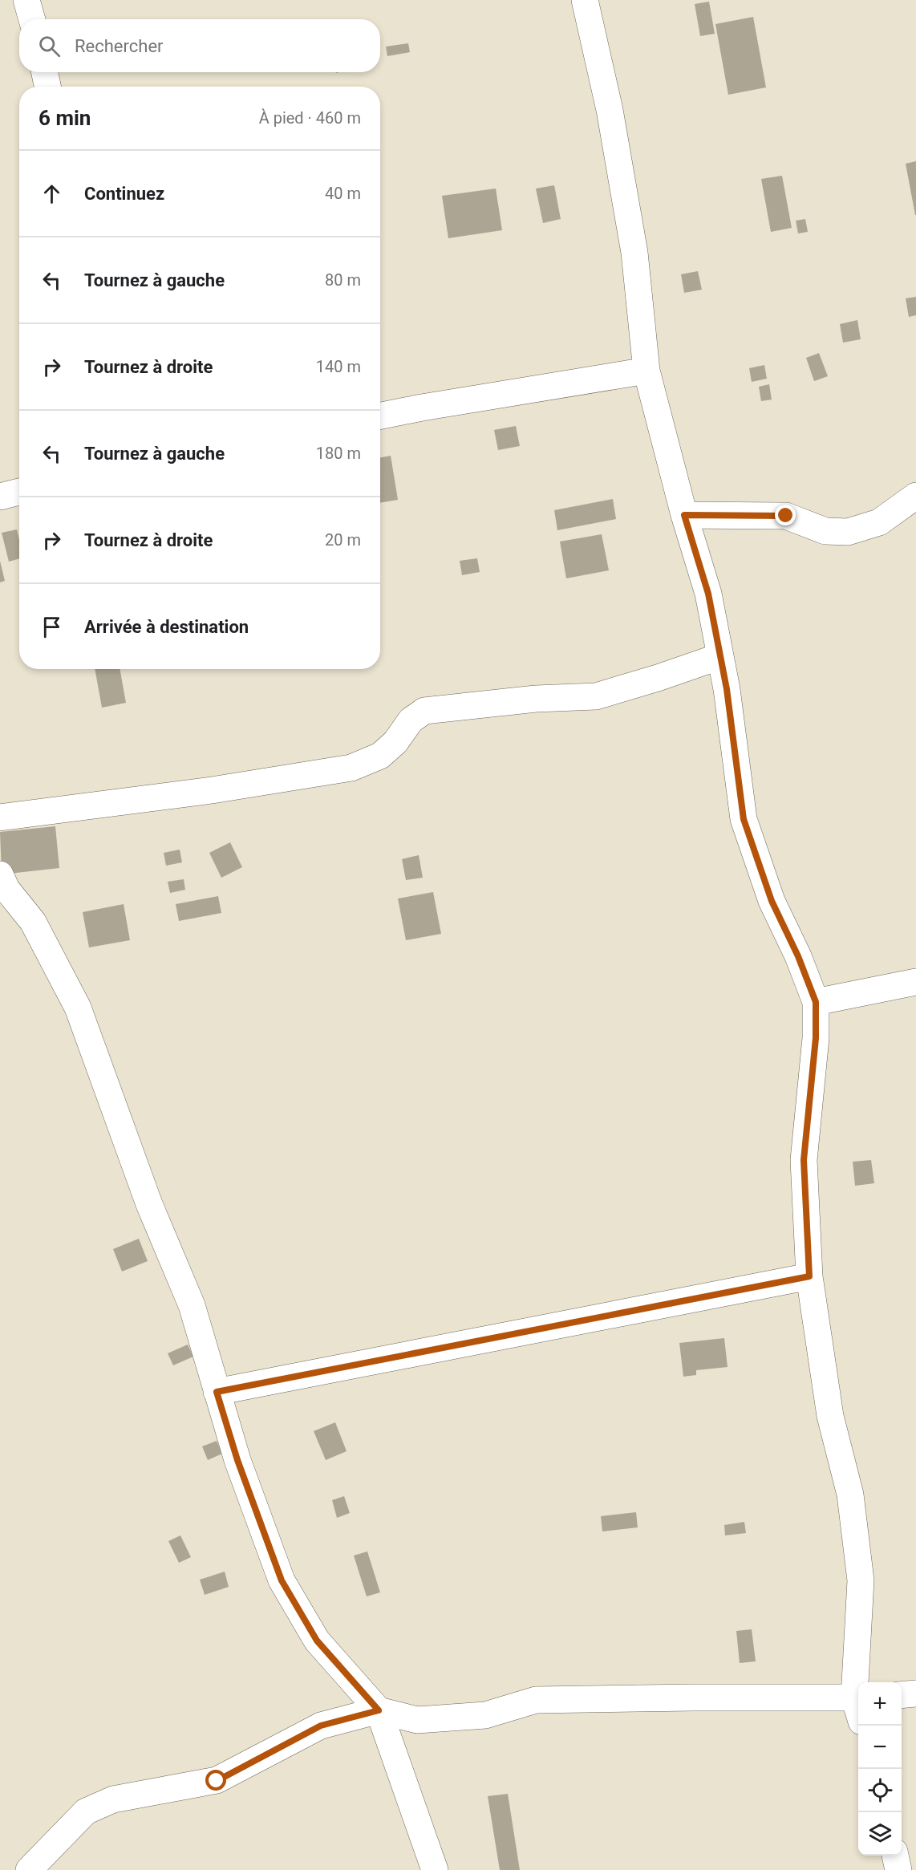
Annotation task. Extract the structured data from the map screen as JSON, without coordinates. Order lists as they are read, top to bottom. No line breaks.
{"page":{"search":"Rechercher","heading":["6 min","À pied · 460 m"],"list":[["Continuez","40 m"],["Tournez à gauche","80 m"],["Tournez à droite","140 m"],["Tournez à gauche","180 m"],["Tournez à droite","20 m"],"Arrivée à destination"],"map_buttons":["+","−"]}}
